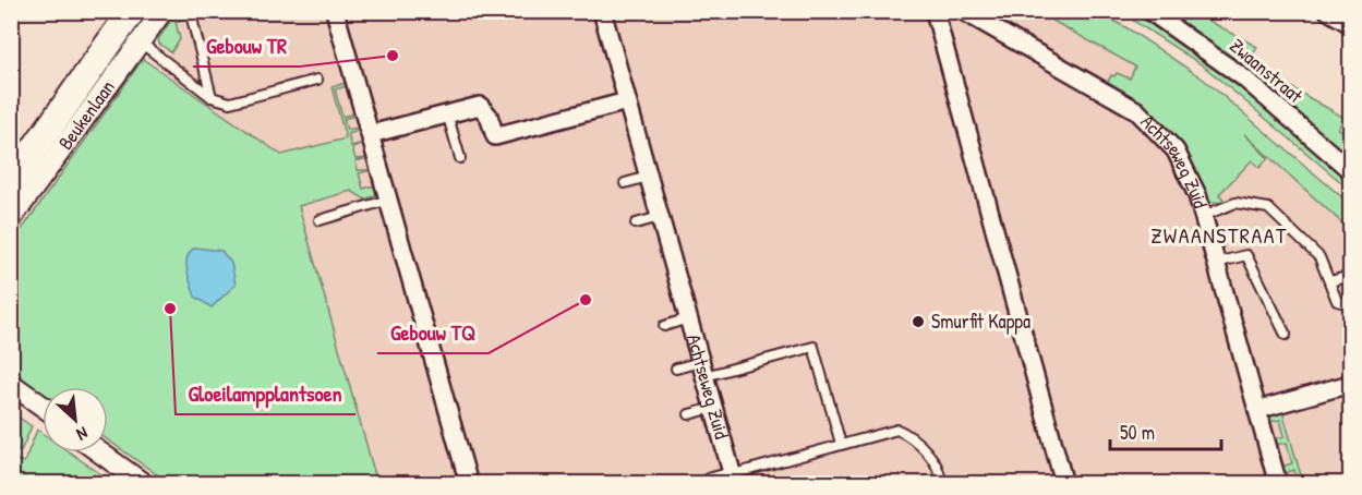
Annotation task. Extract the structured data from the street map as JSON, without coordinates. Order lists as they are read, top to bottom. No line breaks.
{"streets":{"main road":["Beukenlaan"],"street":["Zwaanstraat","Achtseweg Zuid"]},"districts":["ZWAANSTRAAT"],"places":["Gebouw TR","Gebouw TQ","Gloeilampplantsoen","Smurfit Kappa"],"scale_bar":"50 m","north":"bottom right"}
